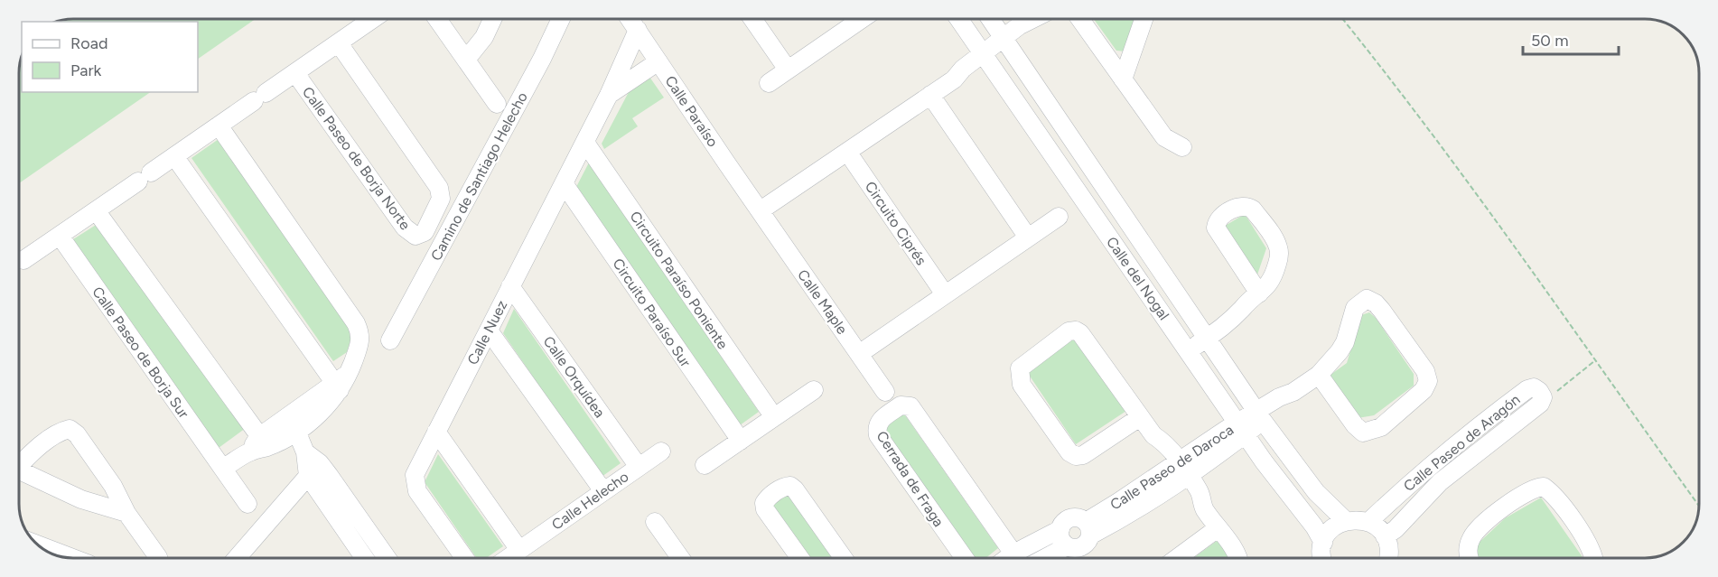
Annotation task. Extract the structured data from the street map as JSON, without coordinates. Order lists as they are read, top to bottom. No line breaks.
{"streets":{"street":["Calle Paraíso","Calle Paseo de Borja Norte","Camino de Santiago Helecho","Circuito Ciprés","Calle del Nogal","Circuito Paraíso Poniente","Calle Maple","Circuito Paraíso Sur","Calle Nuez","Calle Paseo de Borja Sur","Calle Orquídea","Calle Paseo de Aragón","Calle Paseo de Daroca","Cerrada de Fraga","Calle Helecho"]},"crossings":[["Calle Paraíso","Calle Maple"],["Calle Paraíso","Calle Nuez"],["Calle del Nogal","Calle Paseo de Daroca"],["Circuito Paraíso Poniente","Calle Nuez"],["Circuito Paraíso Sur","Calle Nuez"],["Calle Nuez","Calle Orquídea"],["Calle Orquídea","Calle Helecho"]],"legend":["Road","Park"],"scale_bar":"50 m"}
